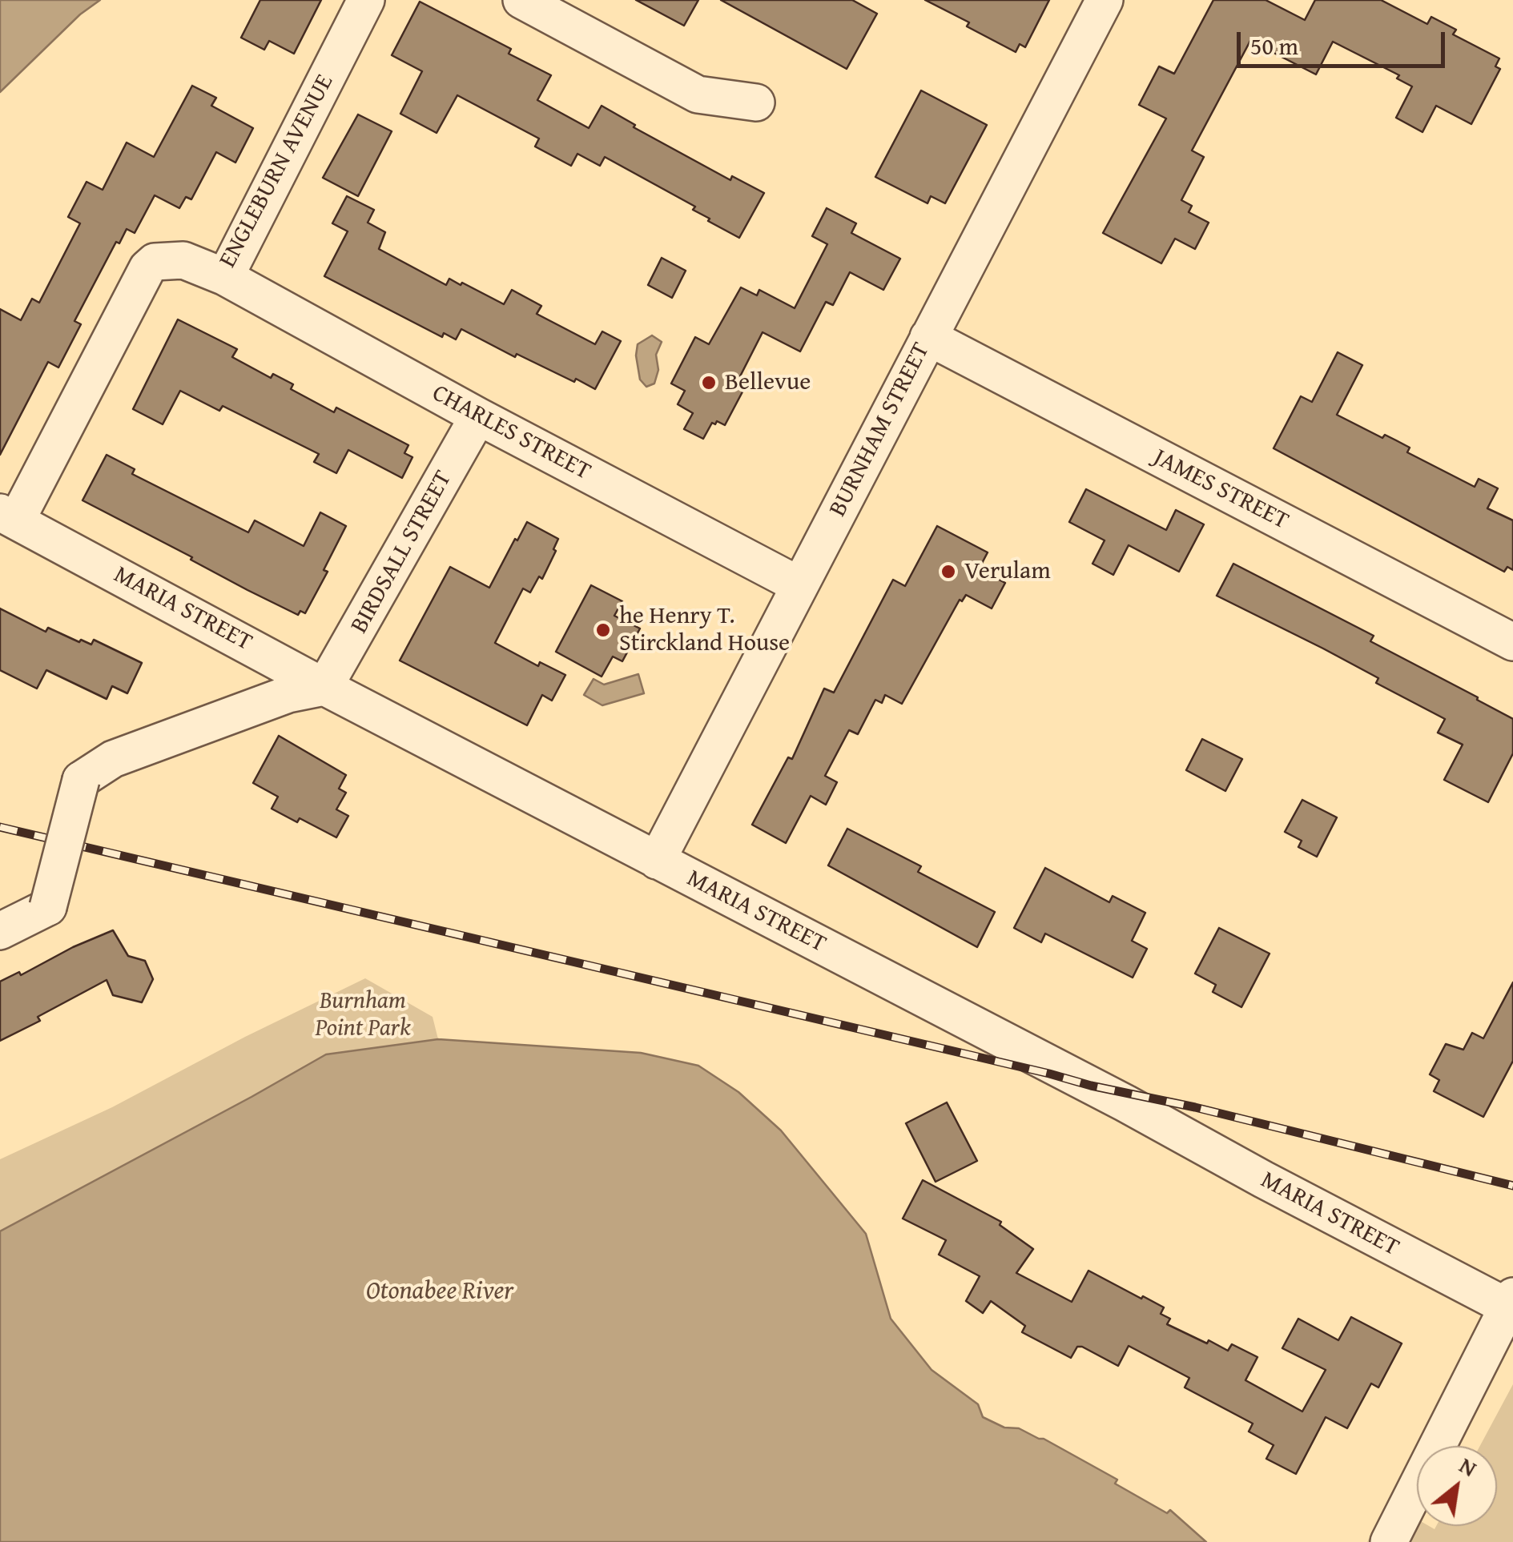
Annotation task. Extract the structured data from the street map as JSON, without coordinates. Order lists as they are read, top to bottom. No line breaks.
{"streets":{"street":["ENGLEBURN AVENUE","BURNHAM STREET","CHARLES STREET","JAMES STREET","BIRDSALL STREET","MARIA STREET"]},"crossings":[["ENGLEBURN AVENUE","CHARLES STREET"],["ENGLEBURN AVENUE","MARIA STREET"],["BURNHAM STREET","CHARLES STREET"],["BURNHAM STREET","JAMES STREET"],["BURNHAM STREET","MARIA STREET"],["CHARLES STREET","BIRDSALL STREET"],["BIRDSALL STREET","MARIA STREET"]],"water":["Otonabee River"],"parks":["Burnham Point Park"],"places":["Bellevue","Verulam","he Henry T. Stirckland House"],"scale_bar":"50 m","north":"top right"}
